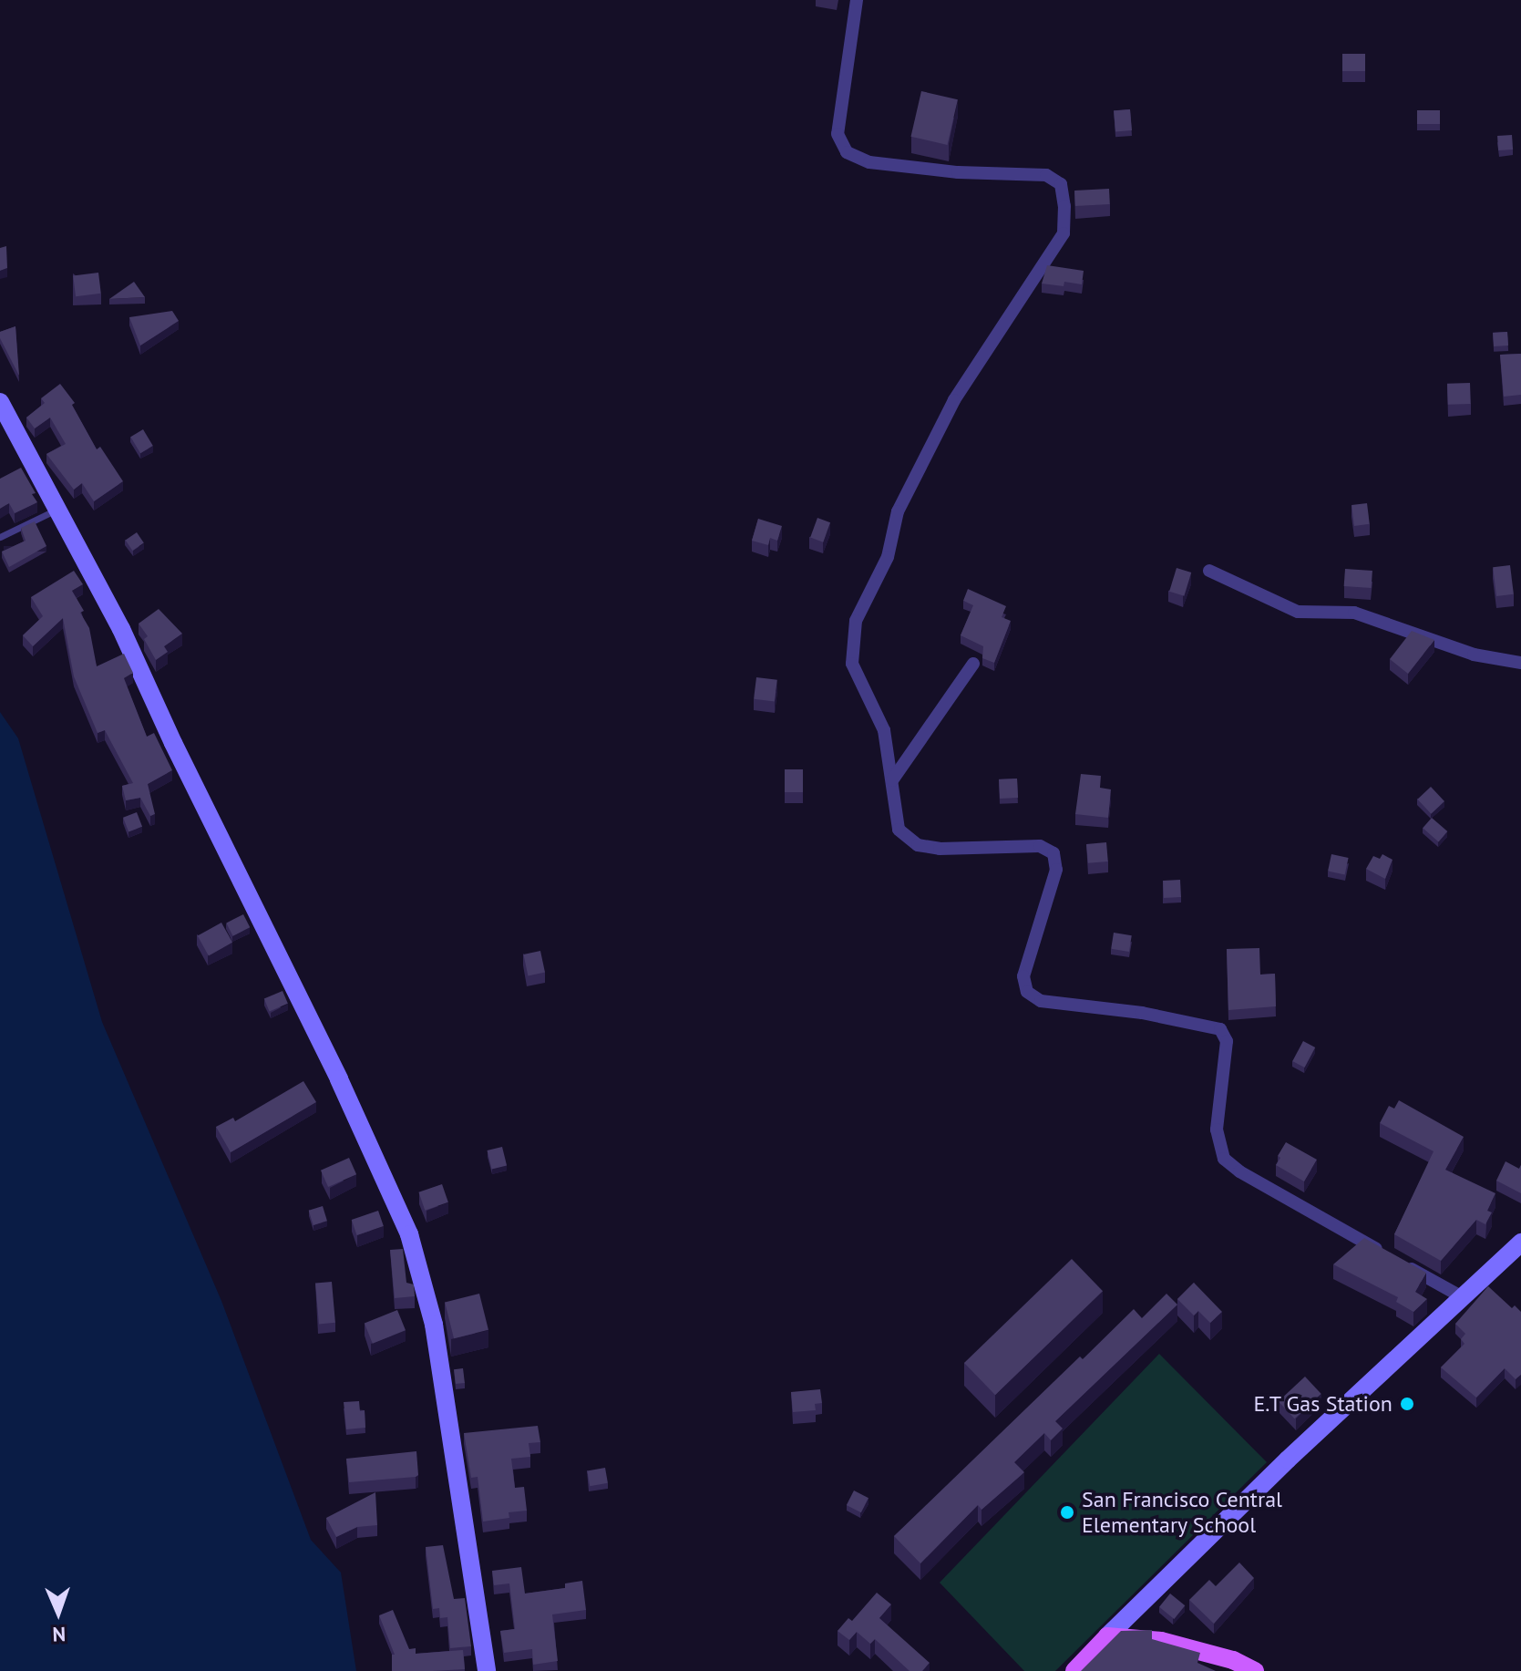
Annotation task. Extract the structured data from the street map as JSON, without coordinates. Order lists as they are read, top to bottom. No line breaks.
{"places":["E.T Gas Station","San Francisco Central Elementary School"],"north":"bottom"}
